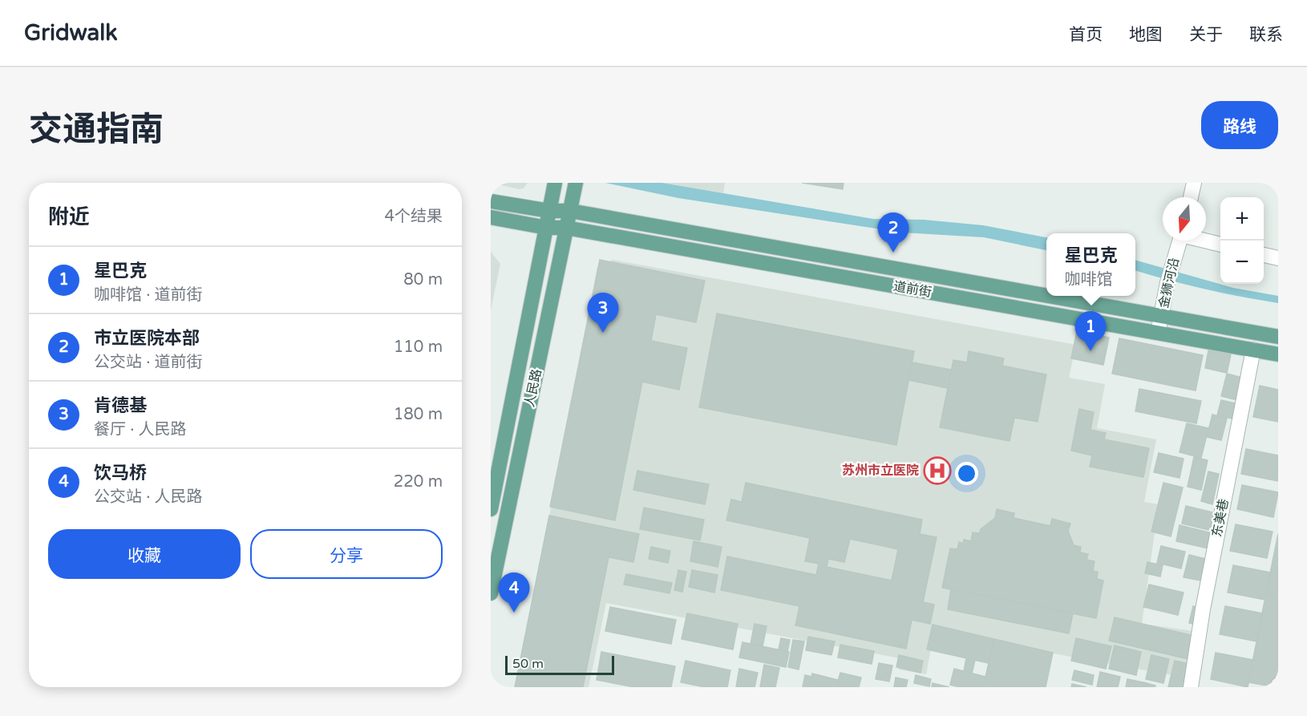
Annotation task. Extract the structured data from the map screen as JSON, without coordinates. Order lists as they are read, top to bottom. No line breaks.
{"streets":{"main road":["道前街","人民路"],"street":["金狮河沿","东美巷"]},"crossings":[["金狮河沿","道前街"],["道前街","人民路"],["道前街","东美巷"]],"places":{"hospital":["苏州市立医院"]},"scale_bar":"50 m","north":"bottom","page":{"header":"Gridwalk","nav":["首页","地图","关于","联系"],"title":"交通指南","buttons":["路线",["收藏","分享"]],"heading":["附近","4个结果"],"map_buttons":["+","−"],"pins":["2","3","1","4"],"popup":["星巴克","咖啡馆"],"list":[{"mark":"1","name":"星巴克","note":"咖啡馆 · 道前街","value":"80 m"},{"mark":"2","name":"市立医院本部","note":"公交站 · 道前街","value":"110 m"},{"mark":"3","name":"肯德基","note":"餐厅 · 人民路","value":"180 m"},{"mark":"4","name":"饮马桥","note":"公交站 · 人民路","value":"220 m"}],"scale":"50 m"}}
